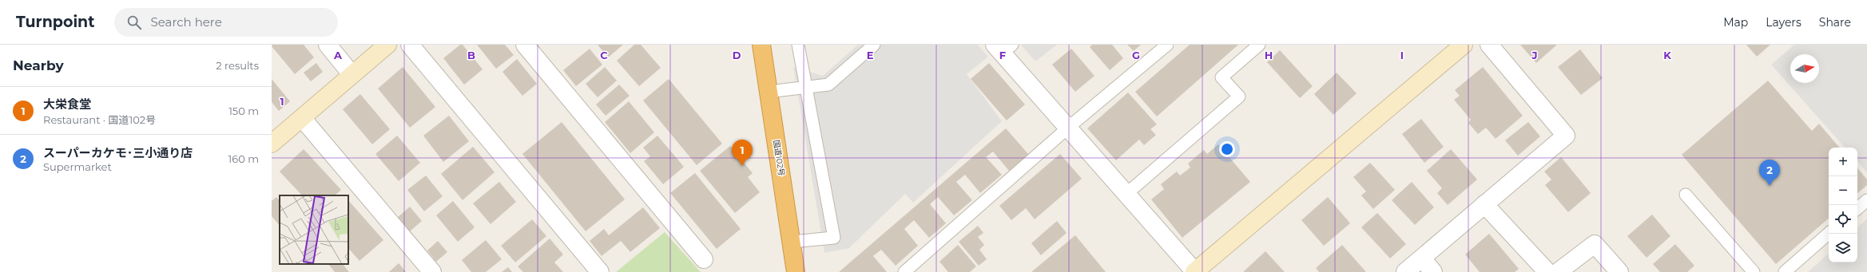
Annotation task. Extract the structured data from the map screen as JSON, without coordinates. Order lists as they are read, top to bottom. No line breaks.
{"streets":{"highway":["国道102号"]},"north":"right","page":{"header":"Turnpoint","search":"Search here","nav":["Map","Layers","Share"],"heading":["Nearby","2 results"],"list":[{"mark":"1","name":"大栄食堂","note":"Restaurant · 国道102号","value":"150 m"},{"mark":"2","name":"スーパーカケモ･三小通り店","note":"Supermarket","value":"160 m"}],"pins":["1","2"],"map_buttons":["+","−"]},"grid":{"columns":["A","B","C","D","E","F","G","H","I","J","K"],"rows":["1"]}}
